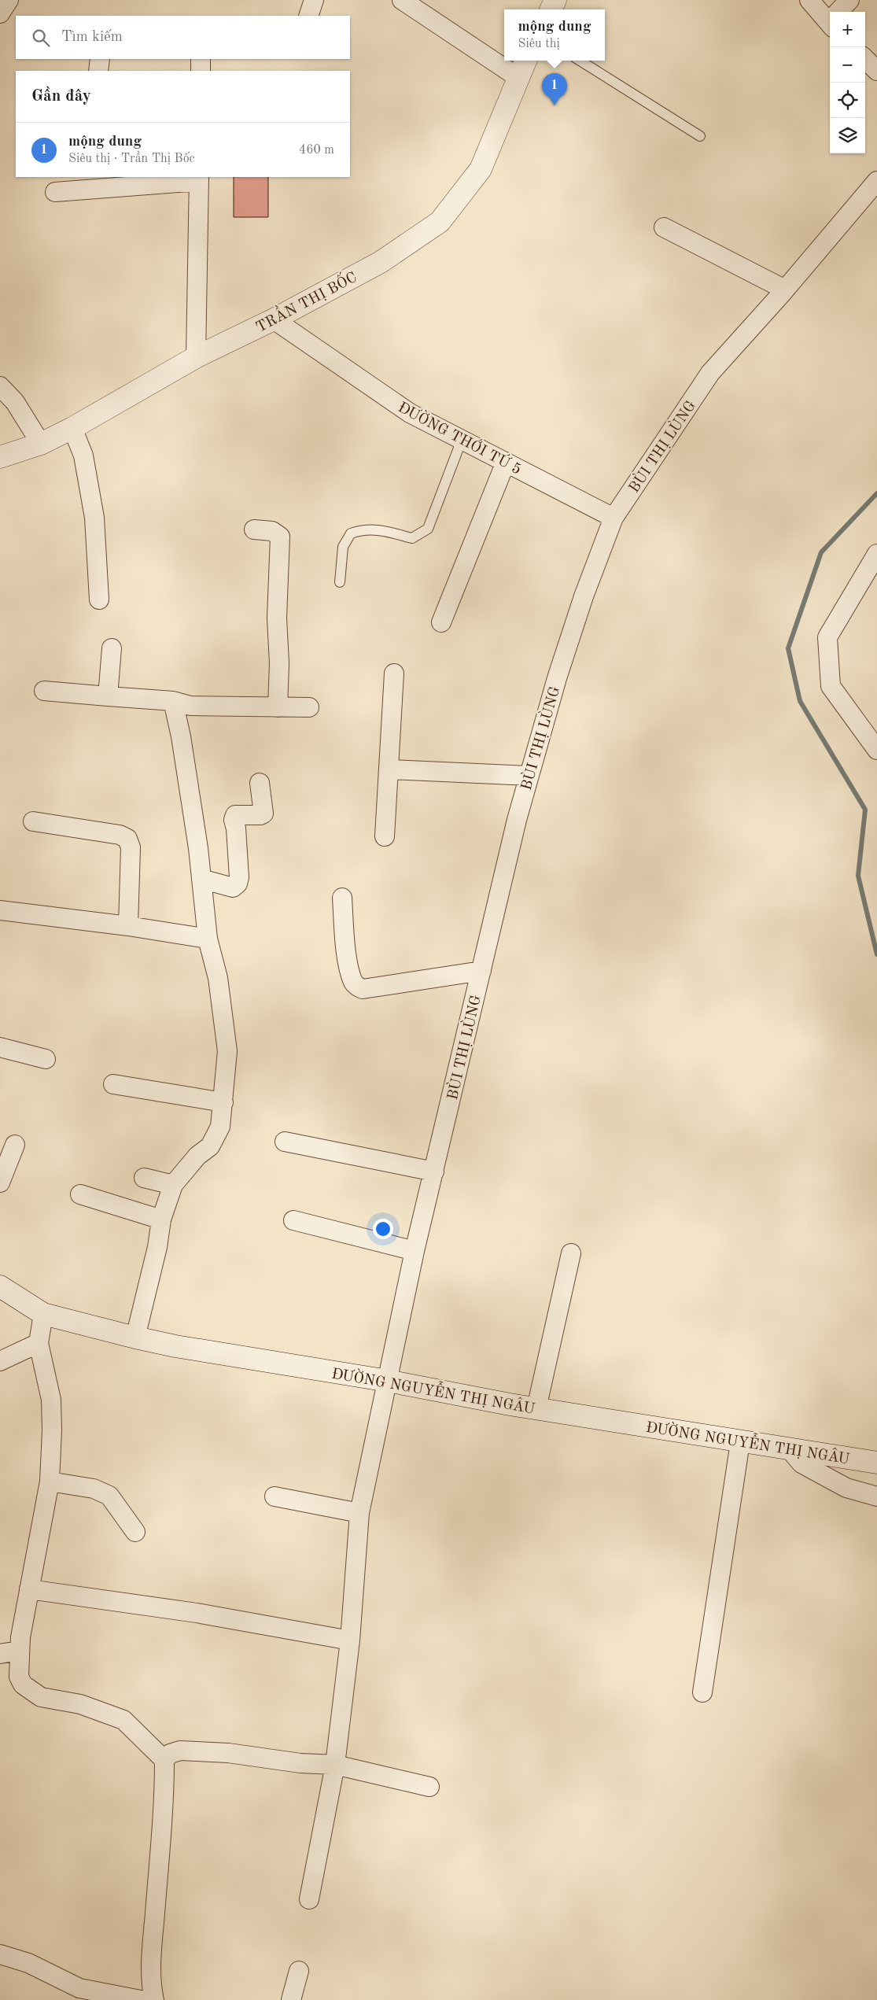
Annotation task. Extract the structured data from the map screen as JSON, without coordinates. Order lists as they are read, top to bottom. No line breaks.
{"streets":{"main road":["TRẦN THỊ BỐC","ĐƯỜNG NGUYỄN THỊ NGÂU"],"street":["ĐƯỜNG THỚI TỨ 5","BÙI THỊ LÙNG"]},"crossings":[["TRẦN THỊ BỐC","ĐƯỜNG THỚI TỨ 5"],["ĐƯỜNG THỚI TỨ 5","BÙI THỊ LÙNG"],["BÙI THỊ LÙNG","ĐƯỜNG NGUYỄN THỊ NGÂU"]],"page":{"popup":["mộng dung","Siêu thị"],"map_buttons":["+","−"],"search":"Tìm kiếm","heading":"Gần đây","pins":"1","list":[{"mark":"1","name":"mộng dung","note":"Siêu thị · Trần Thị Bốc","value":"460 m"}]}}
